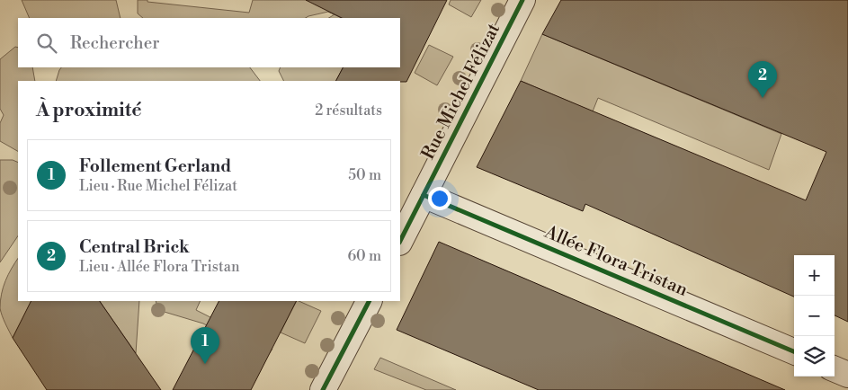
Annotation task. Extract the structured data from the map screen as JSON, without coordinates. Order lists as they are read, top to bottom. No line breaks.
{"streets":{"street":["Rue Michel Félizat","Allée Flora Tristan"]},"crossings":[["Rue Michel Félizat","Allée Flora Tristan"]],"page":{"search":"Rechercher","pins":["2","1"],"heading":["À proximité","2 résultats"],"list":[{"mark":"1","name":"Follement Gerland","note":"Lieu · Rue Michel Félizat","value":"50 m"},{"mark":"2","name":"Central Brick","note":"Lieu · Allée Flora Tristan","value":"60 m"}],"map_buttons":["+","−"]}}
